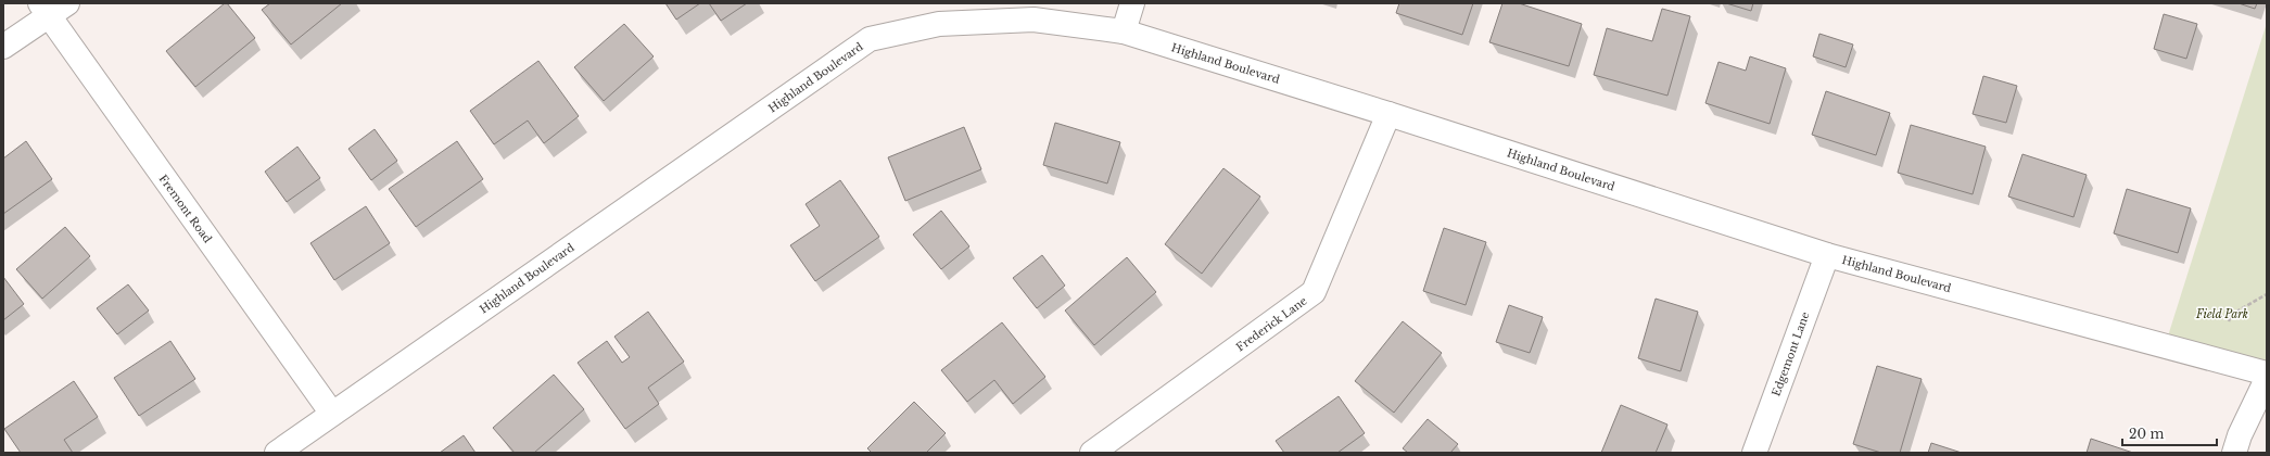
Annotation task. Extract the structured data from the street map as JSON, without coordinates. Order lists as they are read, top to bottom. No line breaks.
{"streets":{"street":["Highland Boulevard","Fremont Road","Frederick Lane","Edgemont Lane"]},"crossings":[["Highland Boulevard","Fremont Road"],["Highland Boulevard","Frederick Lane"],["Highland Boulevard","Edgemont Lane"]],"parks":["Field Park"],"scale_bar":"20 m"}
